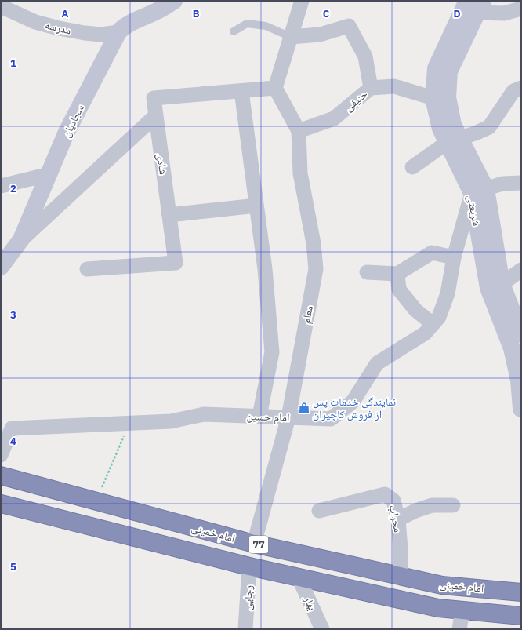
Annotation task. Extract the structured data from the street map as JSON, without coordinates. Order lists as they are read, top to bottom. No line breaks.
{"streets":{"highway":["امام خمینی","77"],"street":["مدرسه","حنیفی","سجادیان","شادی","شریعتی","معلم","امام حسین","محراب","رجایی","بهار"]},"crossings":[["مدرسه","سجادیان"],["حنیفی","شادی"],["حنیفی","شریعتی"],["حنیفی","معلم"],["شادی","معلم"],["شریعتی","امام حسین"],["معلم","امام حسین"],["معلم","امام خمینی"],["محراب","امام خمینی"],["77","رجایی"],["77","بهار"]],"places":{"shop":["نمایندگی خدمات پس از فروش کاچیران"]},"grid":{"columns":["A","B","C","D"],"rows":["1","2","3","4","5"]}}
